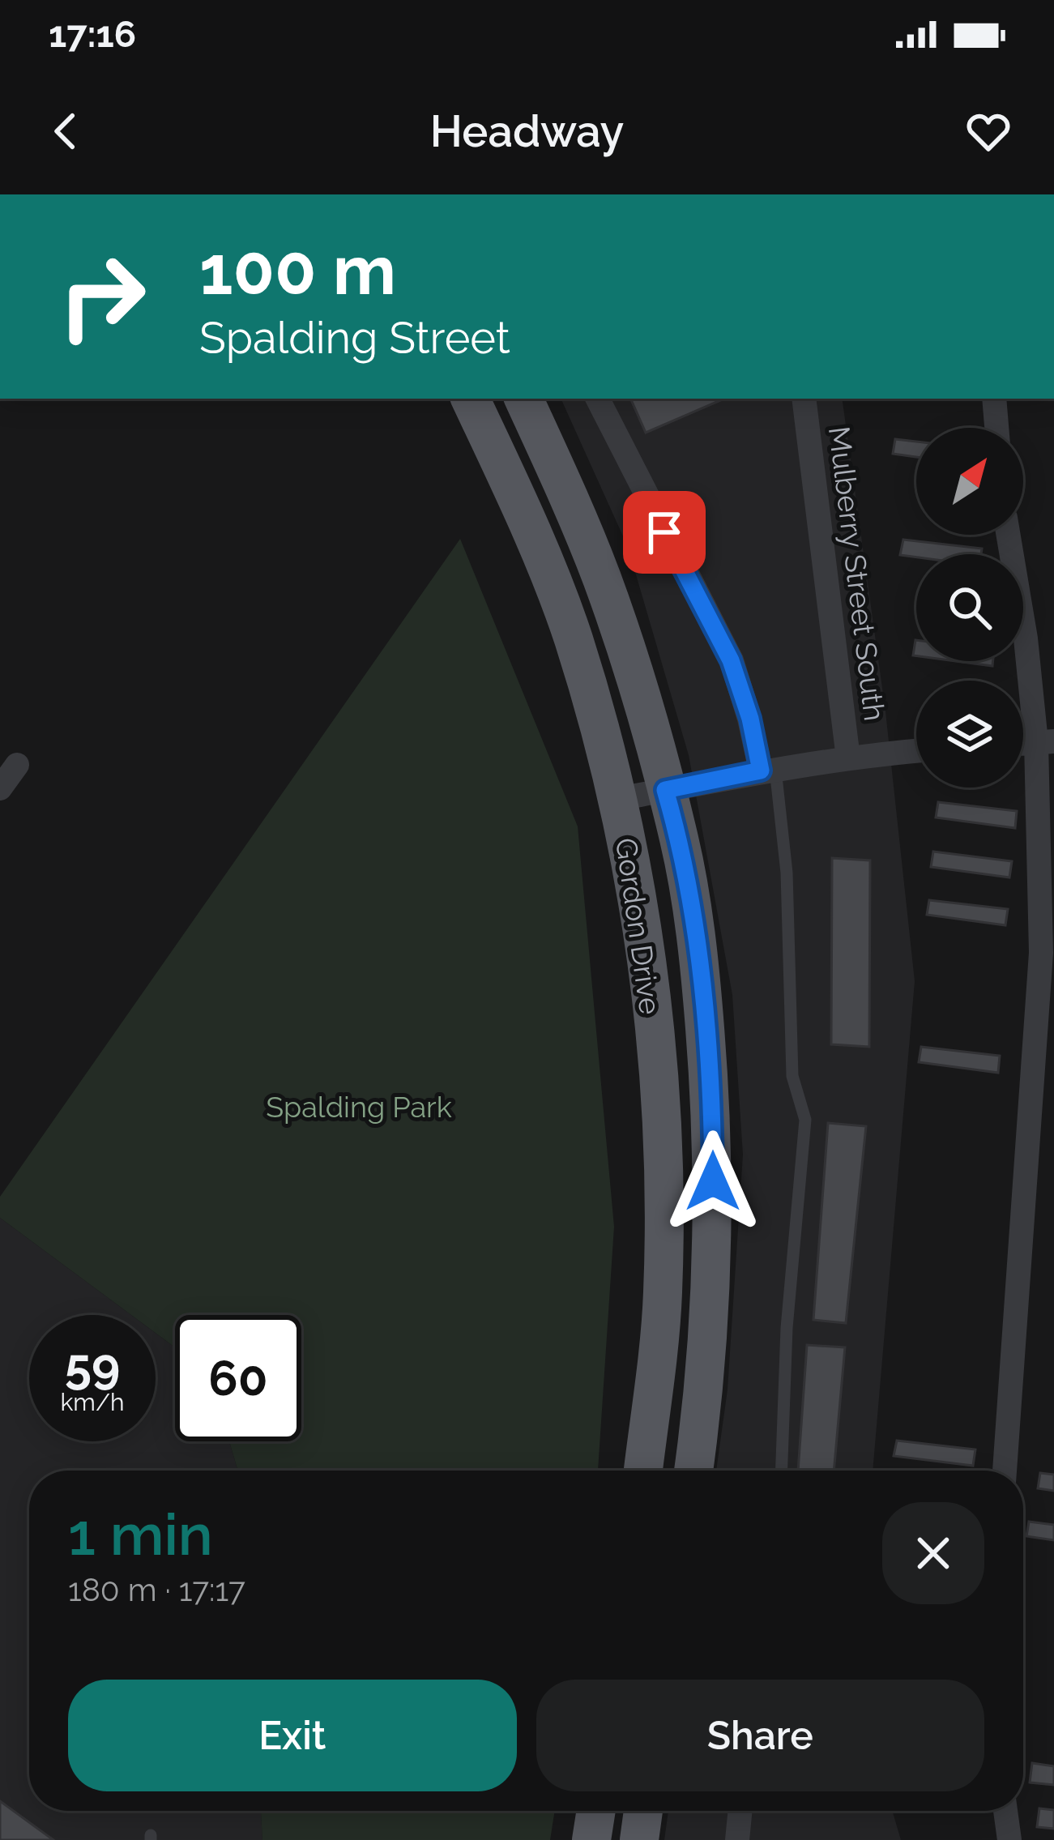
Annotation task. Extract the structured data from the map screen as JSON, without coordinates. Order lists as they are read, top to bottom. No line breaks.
{"streets":{"main road":["Gordon Drive"],"street":["Mulberry Street South"]},"parks":["Spalding Park"],"north":"top right","page":{"status":"17:16","header":"Headway","turn":["100 m","Spalding Street"],"speed":"59 km/h","limit":"60","heading":["1 min","180 m · 17:17"],"buttons":["Exit","Share"]}}
